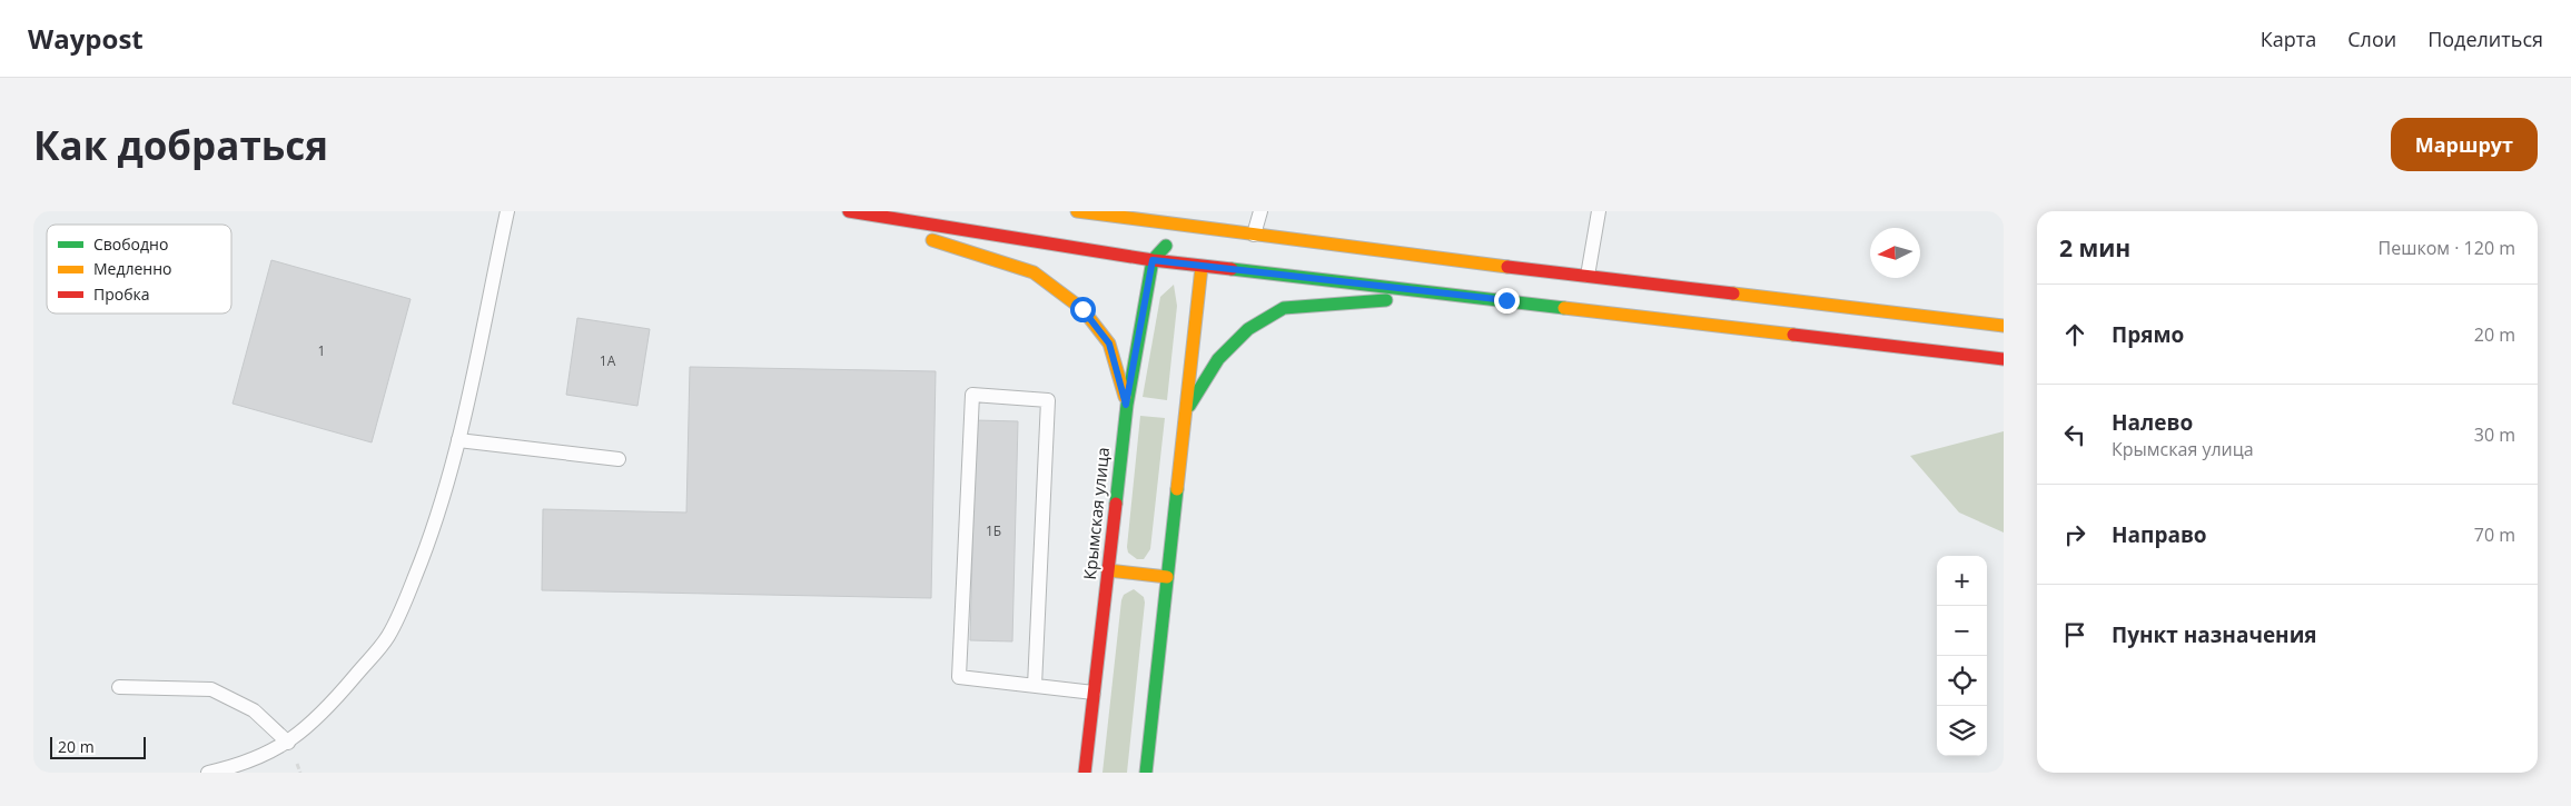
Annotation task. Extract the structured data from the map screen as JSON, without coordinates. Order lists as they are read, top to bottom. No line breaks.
{"streets":{"main road":["Крымская улица"]},"house_numbers":["1","1А","1Б"],"legend":["Свободно","Медленно","Пробка"],"scale_bar":"20 m","north":"left","page":{"header":"Waypost","nav":["Карта","Слои","Поделиться"],"buttons":"Маршрут","title":"Как добраться","heading":["2 мин","Пешком · 120 m"],"list":[["Прямо","20 m"],["Налево","Крымская улица","30 m"],["Направо","70 m"],"Пункт назначения"],"map_buttons":["+","−"],"scale":"20 m"}}
